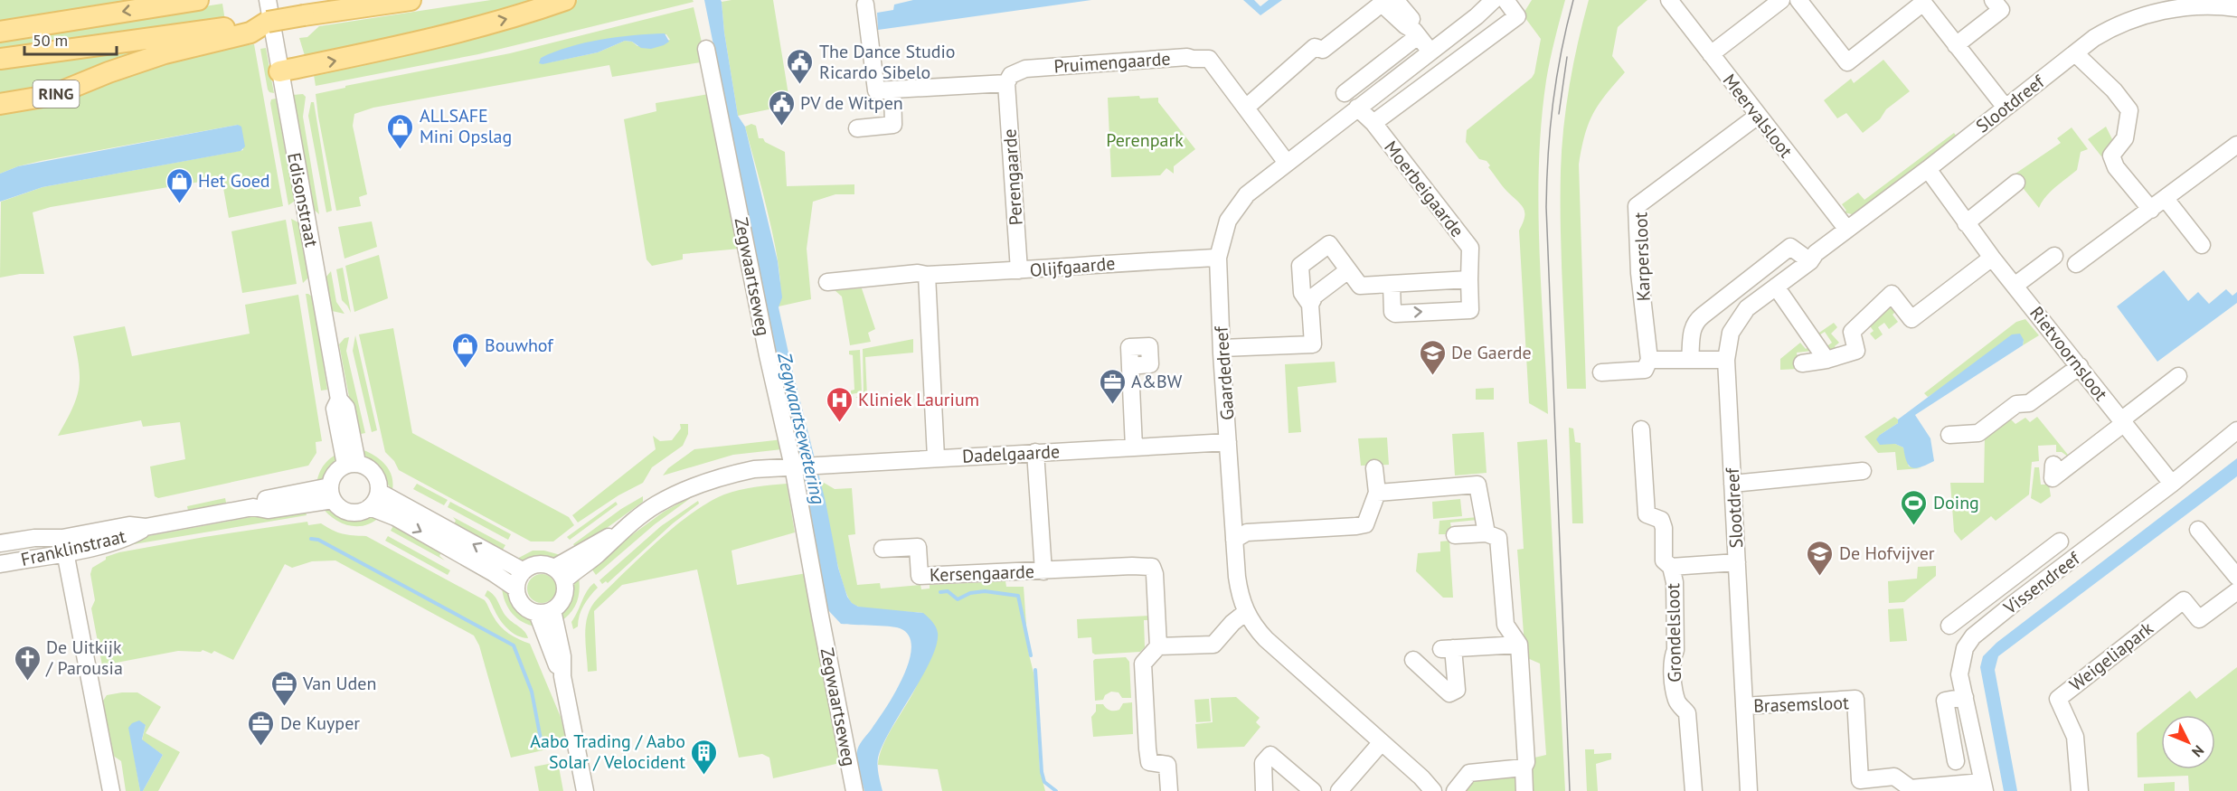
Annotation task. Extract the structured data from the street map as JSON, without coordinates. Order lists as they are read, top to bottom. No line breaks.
{"streets":{"main road":["RING"],"street":["Pruimengaarde","Slootdreef","Meervalsloot","Perengaarde","Moerbeigaarde","Edisonstraat","Karpersloot","Olijfgaarde","Zegwaartseweg","Rietvoornsloot","Gaardedreef","Dadelgaarde","Franklinstraat","Kersengaarde","Vissendreef","Grondelsloot","Weigeliapark","Brasemsloot"]},"crossings":[["Pruimengaarde","Perengaarde"],["Pruimengaarde","Gaardedreef"],["Slootdreef","Meervalsloot"],["Slootdreef","Rietvoornsloot"],["Slootdreef","Grondelsloot"],["Slootdreef","Brasemsloot"],["Meervalsloot","Karpersloot"],["Perengaarde","Olijfgaarde"],["Moerbeigaarde","Gaardedreef"],["Edisonstraat","Franklinstraat"],["Olijfgaarde","Gaardedreef"],["Zegwaartseweg","Dadelgaarde"],["Rietvoornsloot","Vissendreef"],["Gaardedreef","Dadelgaarde"],["Dadelgaarde","Kersengaarde"]],"water":["Zegwaartsewetering"],"parks":["Perenpark"],"places":{"public building":["The Dance Studio Ricardo Sibelo","PV de Witpen"],"shop":["ALLSAFE Mini Opslag","Het Goed","Bouwhof"],"school or university":["De Gaerde","De Hofvijver"],"office":["A&BW","Van Uden","De Kuyper"],"hospital":["Kliniek Laurium"],"sports":["Doing"],"church":["De Uitkijk / Parousia"],"building":["Aabo Trading / Aabo Solar / Velocident"]},"scale_bar":"50 m","north":"bottom right"}
